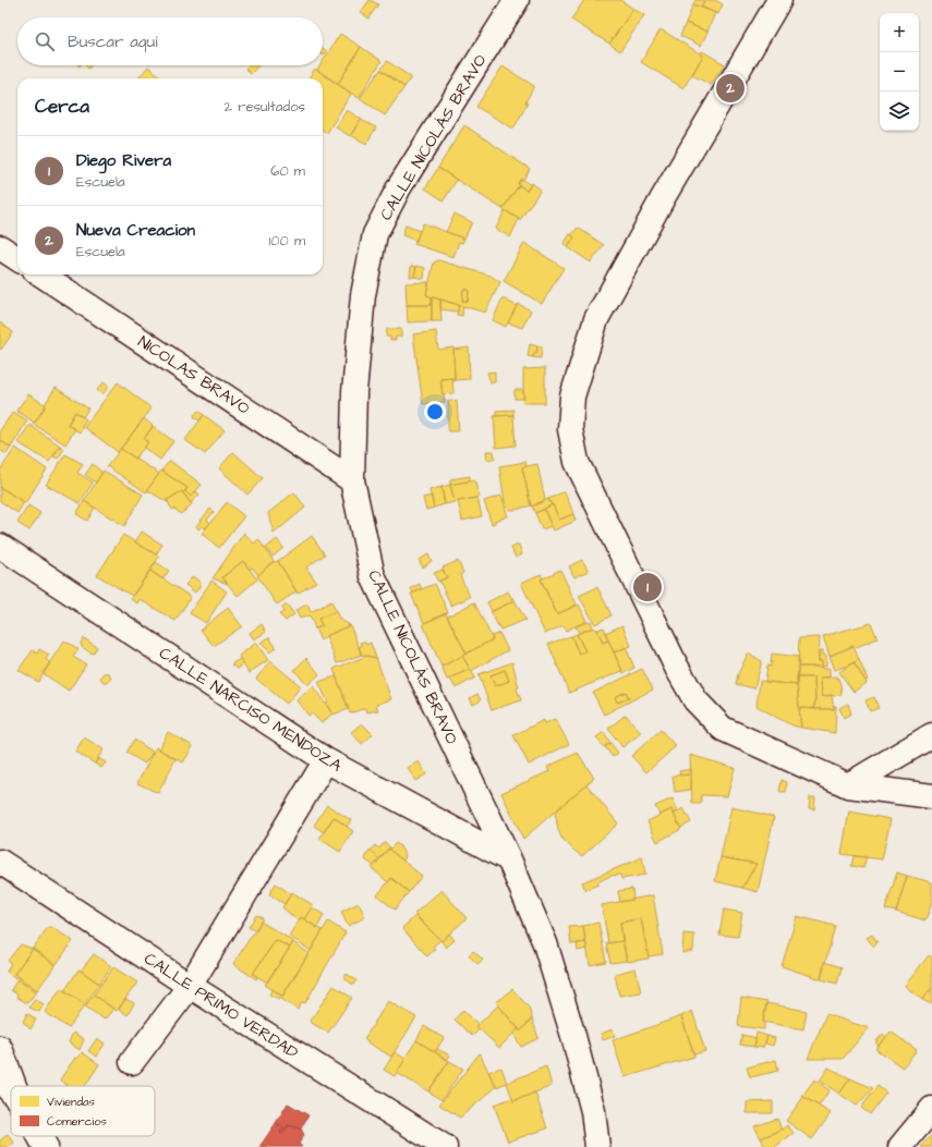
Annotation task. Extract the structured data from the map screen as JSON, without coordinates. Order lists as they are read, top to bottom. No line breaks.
{"streets":{"street":["CALLE NICOLÁS BRAVO","NICOLAS BRAVO","CALLE NARCISO MENDOZA","CALLE PRIMO VERDAD"]},"crossings":[["CALLE NICOLÁS BRAVO","NICOLAS BRAVO"],["CALLE NICOLÁS BRAVO","CALLE NARCISO MENDOZA"]],"legend":["Viviendas","Comercios"],"page":{"map_buttons":["+","−"],"search":"Buscar aquí","pins":["2","1"],"heading":["Cerca","2 resultados"],"list":[{"mark":"1","name":"Diego Rivera","note":"Escuela","value":"60 m"},{"mark":"2","name":"Nueva Creacion","note":"Escuela","value":"100 m"}]}}
